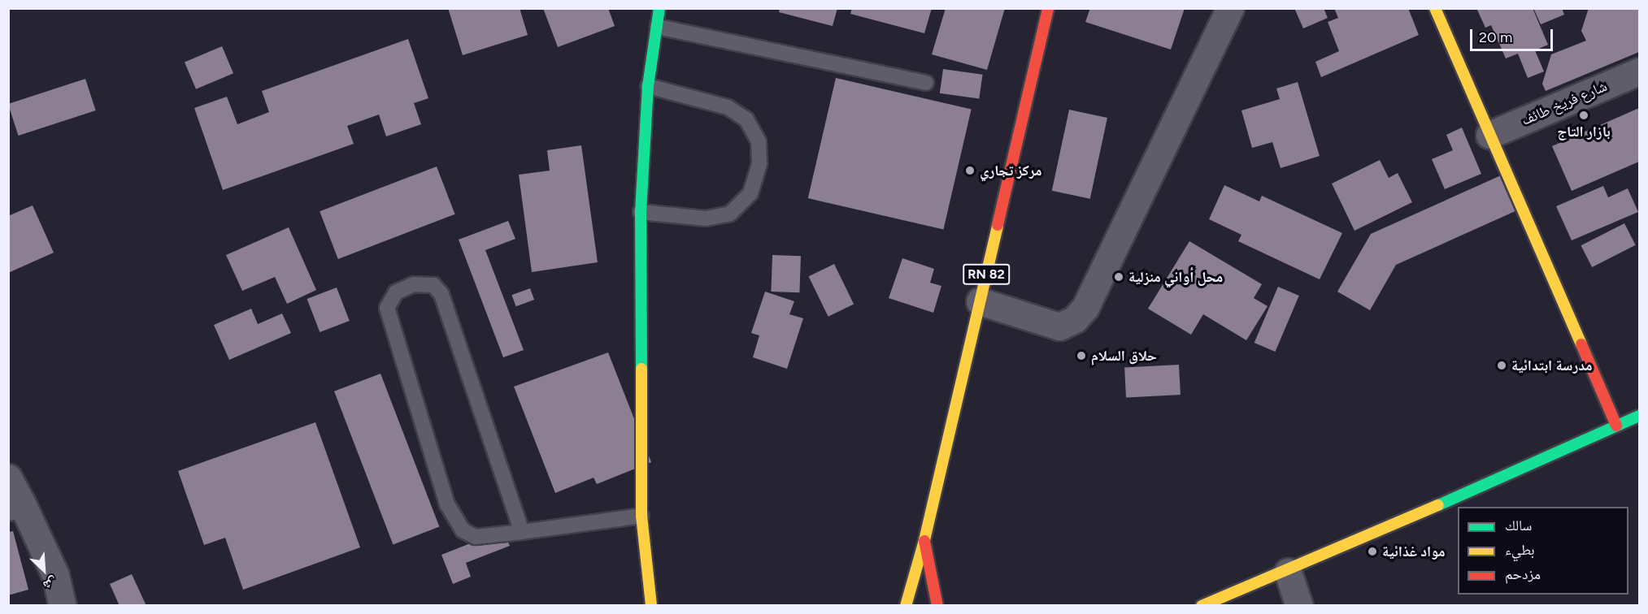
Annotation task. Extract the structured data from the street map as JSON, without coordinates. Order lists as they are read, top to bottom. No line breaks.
{"streets":{"main road":["RN 82"],"street":["شارع فريخ طائف"]},"places":["بازار التاج","مركز تجاري","محل أواني منزلية","حلاق السلام","مدرسة ابتدائية","مواد غذائية"],"legend":["سالك","بطيء","مزدحم"],"scale_bar":"20 m","north":"bottom right"}
